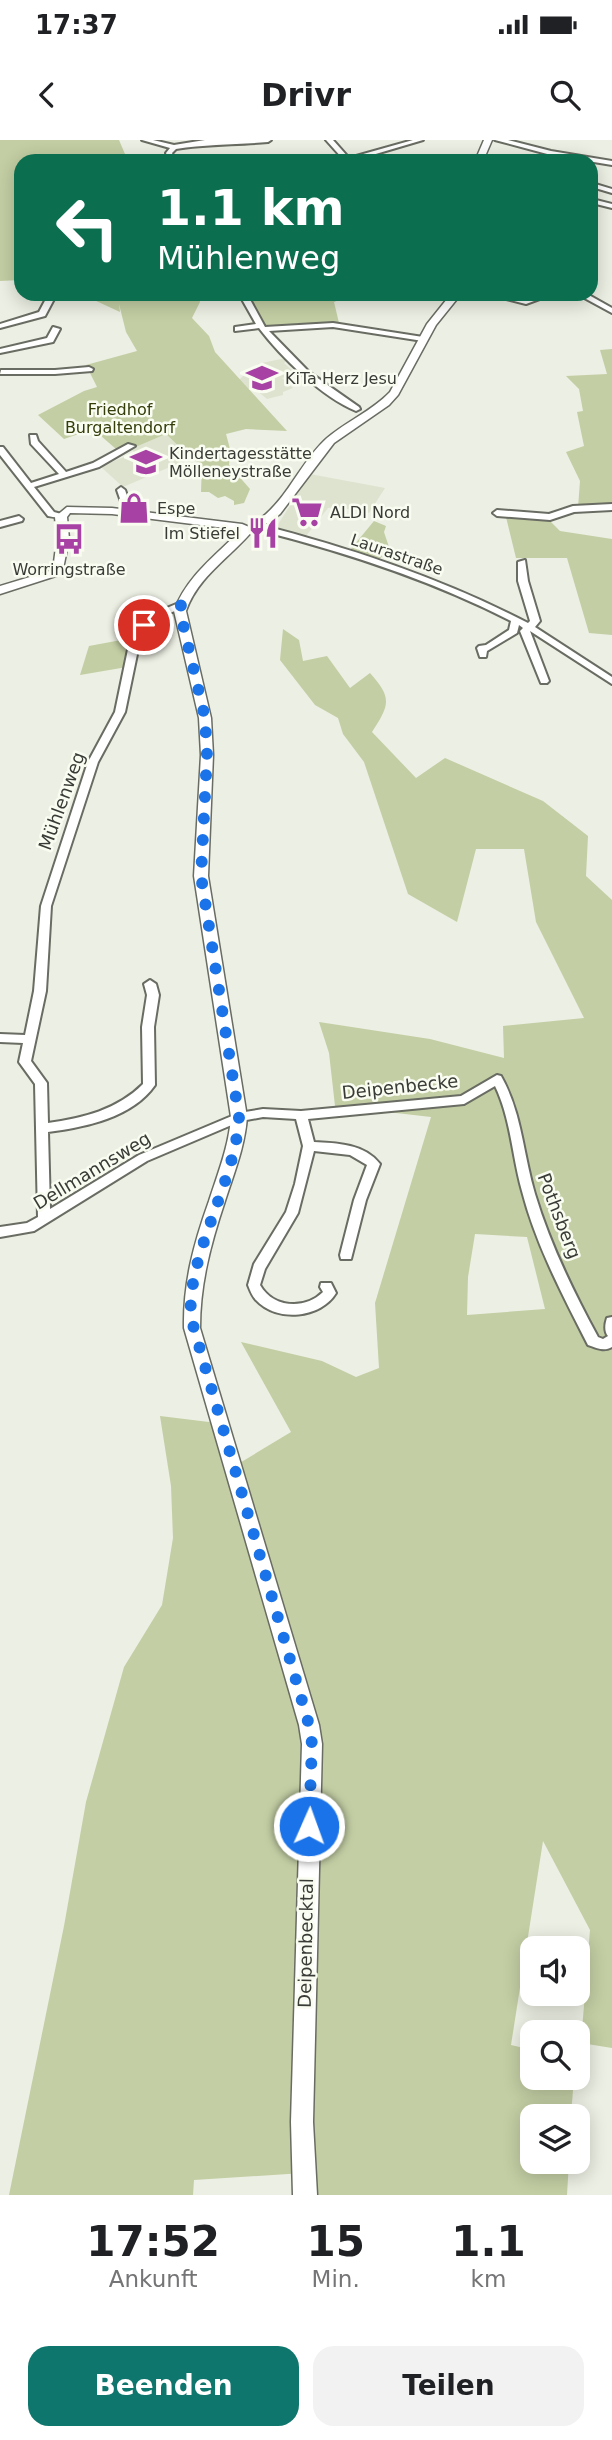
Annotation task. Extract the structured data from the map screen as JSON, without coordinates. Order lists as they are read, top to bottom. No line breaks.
{"streets":{"main road":["Deipenbecktal"],"street":["Laurastraße","Mühlenweg","Deipenbecke","Dellmannsweg","Pothsberg"]},"crossings":[["Mühlenweg","Dellmannsweg"],["Mühlenweg","Deipenbecktal"],["Deipenbecke","Dellmannsweg"],["Deipenbecke","Pothsberg"],["Deipenbecke","Deipenbecktal"],["Dellmannsweg","Deipenbecktal"]],"parks":["Friedhof Burgaltendorf"],"places":{"school or university":["KiTa Herz Jesu","Kindertagesstätte Mölleneystraße"],"shop":["Espe"],"supermarket":["ALDI Nord"],"restaurant":["Im Stiefel"],"bus stop":["Worringstraße"]},"page":{"status":"17:37","header":"Drivr","turn":["1.1 km","Mühlenweg"],"eta":["17:52","Ankunft","15","Min.","1.1","km"],"buttons":["Beenden","Teilen"]}}
